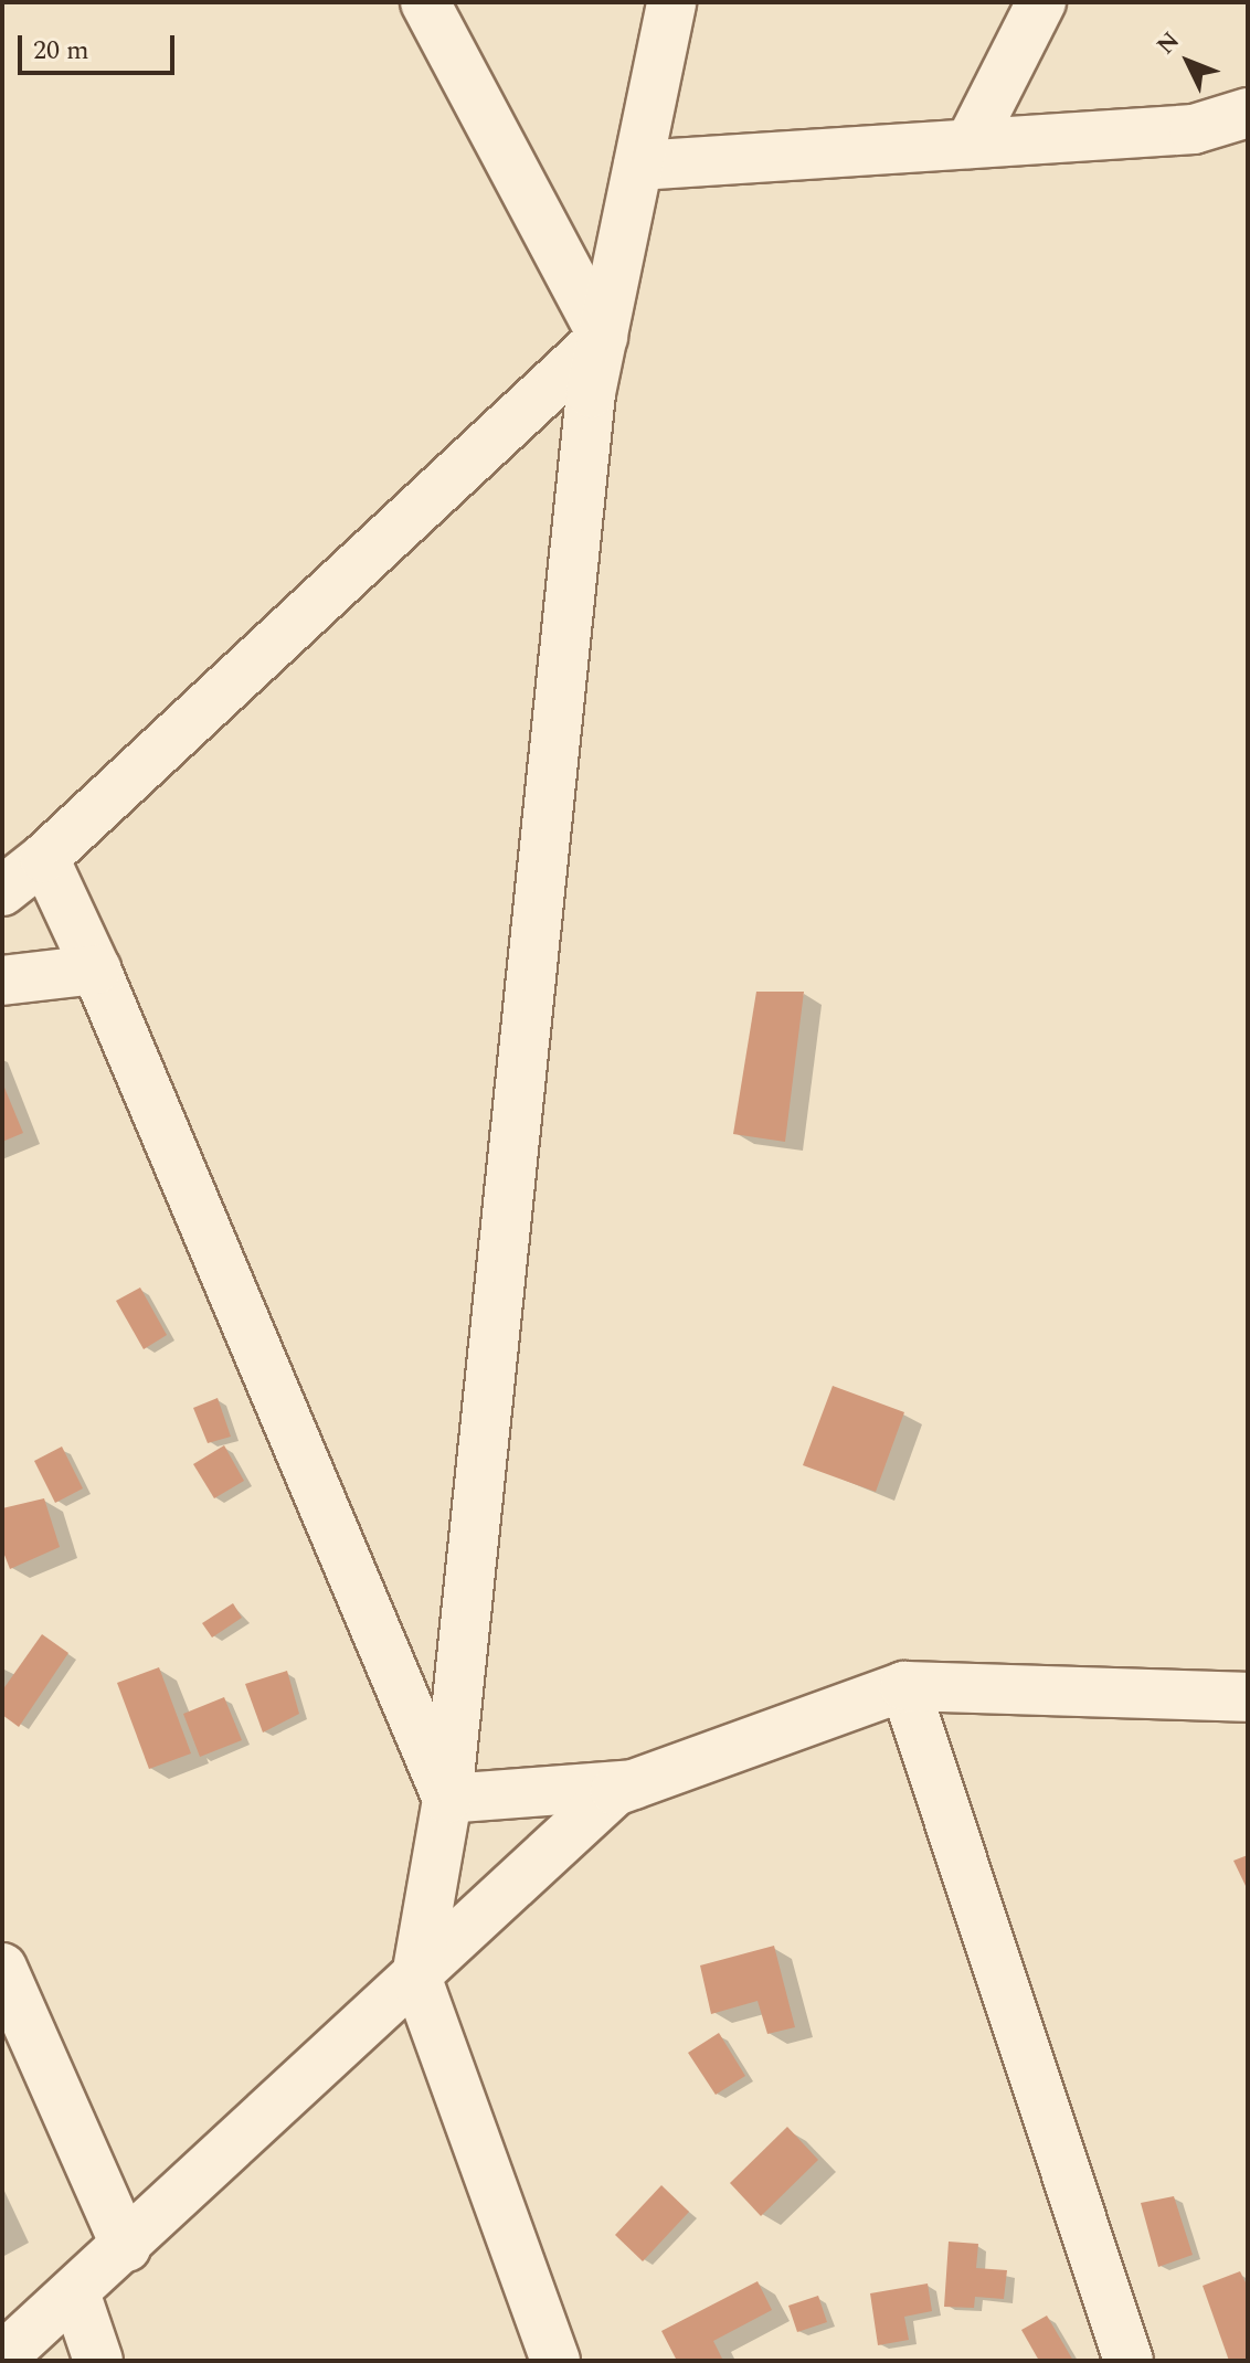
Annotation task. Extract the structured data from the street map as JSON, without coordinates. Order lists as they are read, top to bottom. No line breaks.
{"scale_bar":"20 m","north":"top left"}
